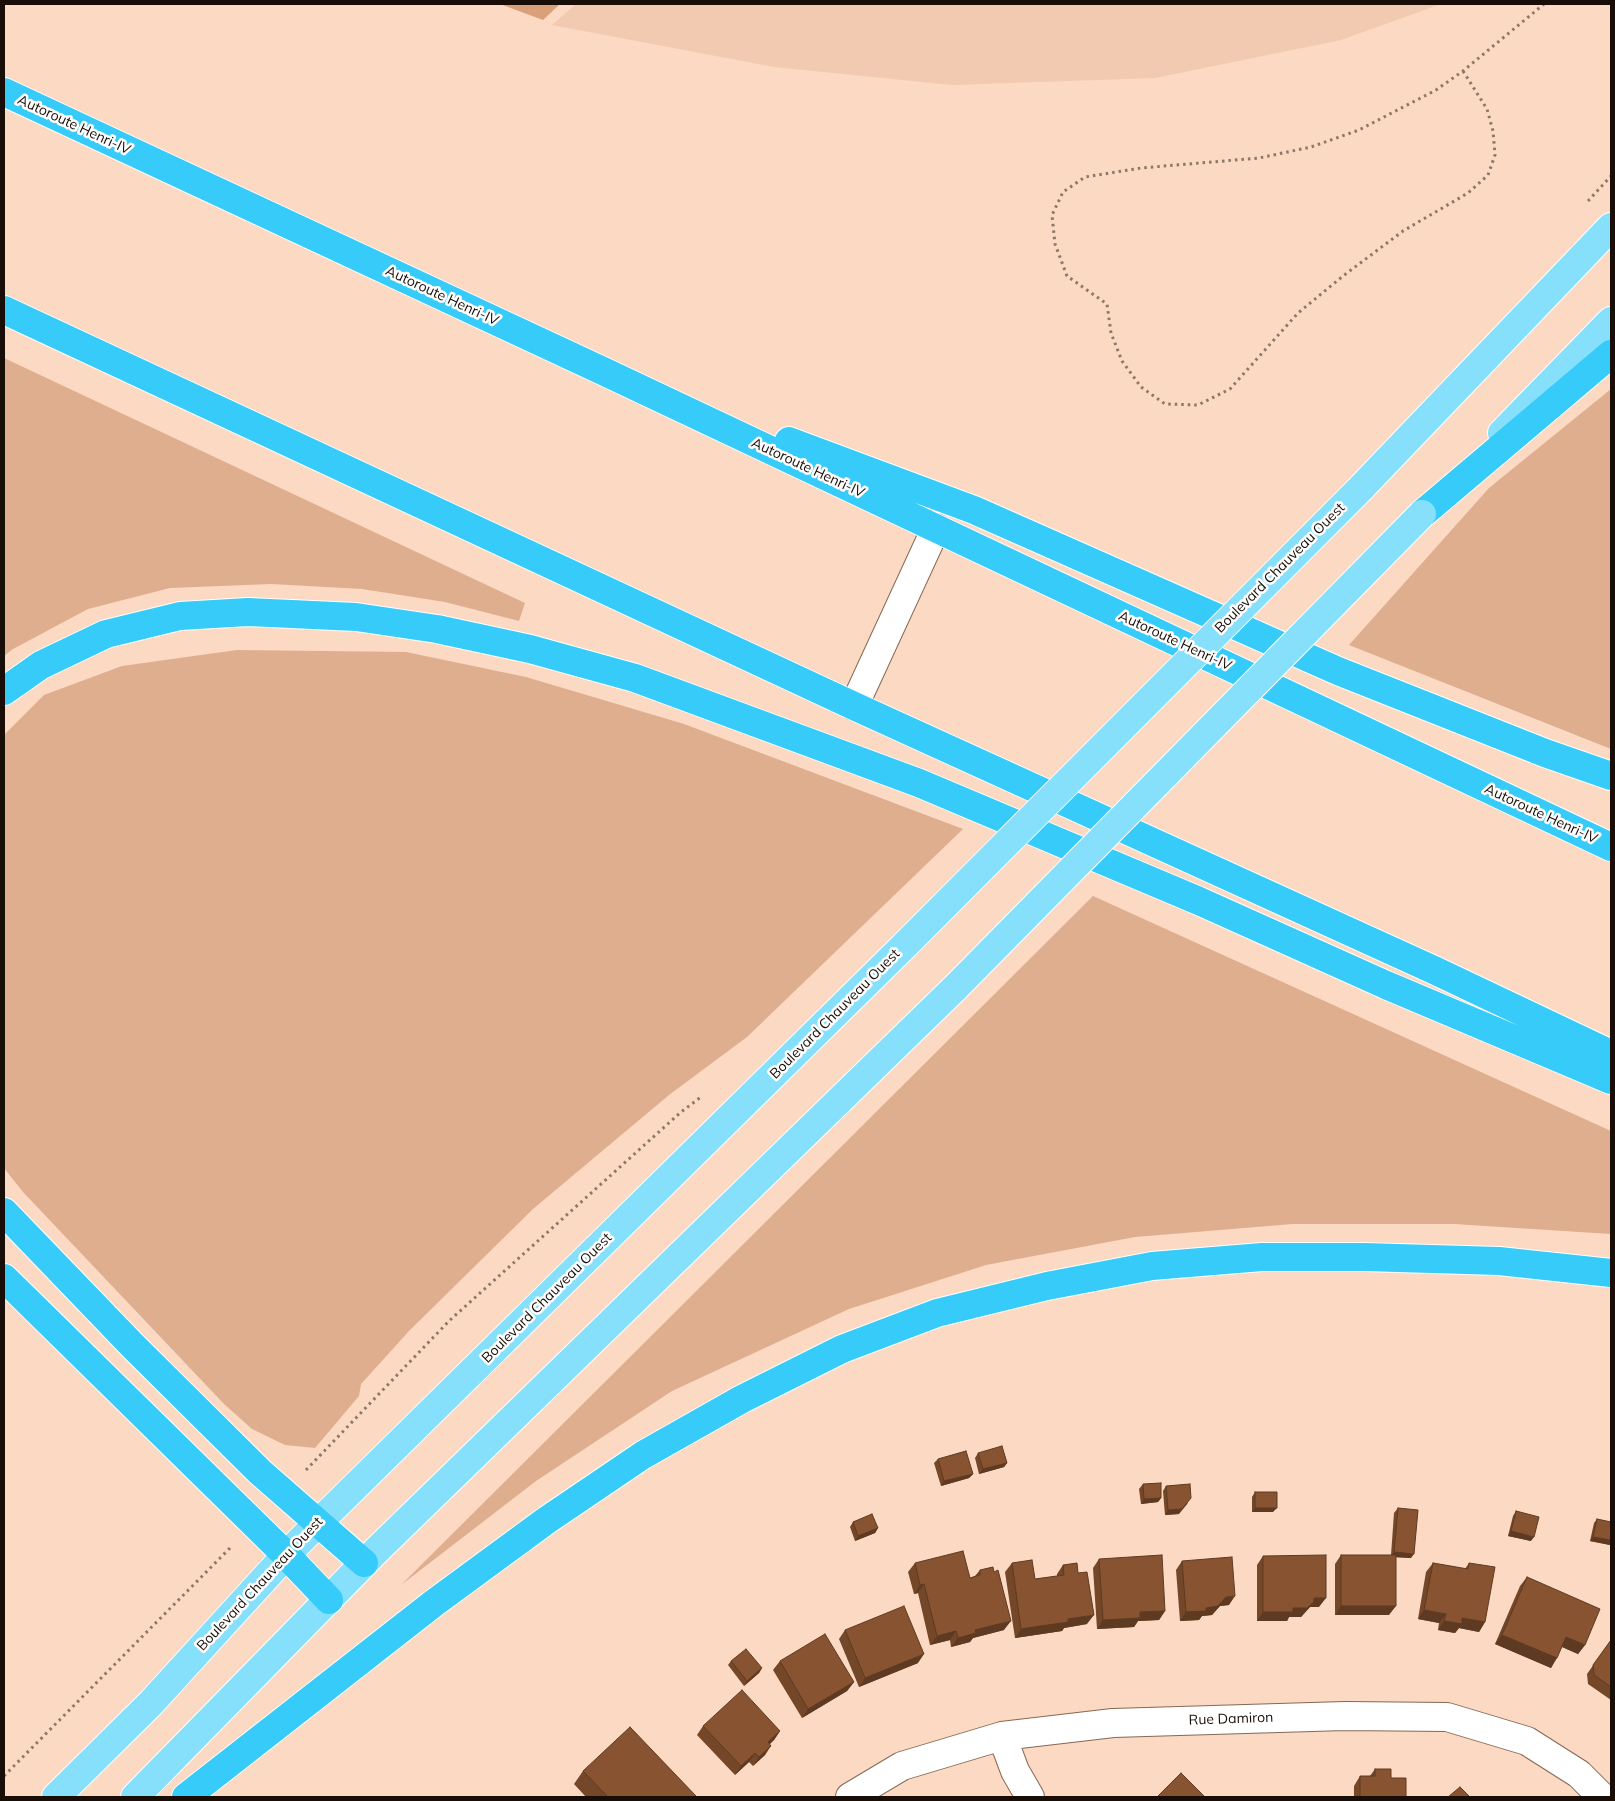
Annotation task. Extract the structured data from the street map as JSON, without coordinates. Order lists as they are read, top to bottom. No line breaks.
{"streets":{"highway":["Autoroute Henri-IV"],"main road":["Boulevard Chauveau Ouest"],"street":["Rue Damiron"]}}
